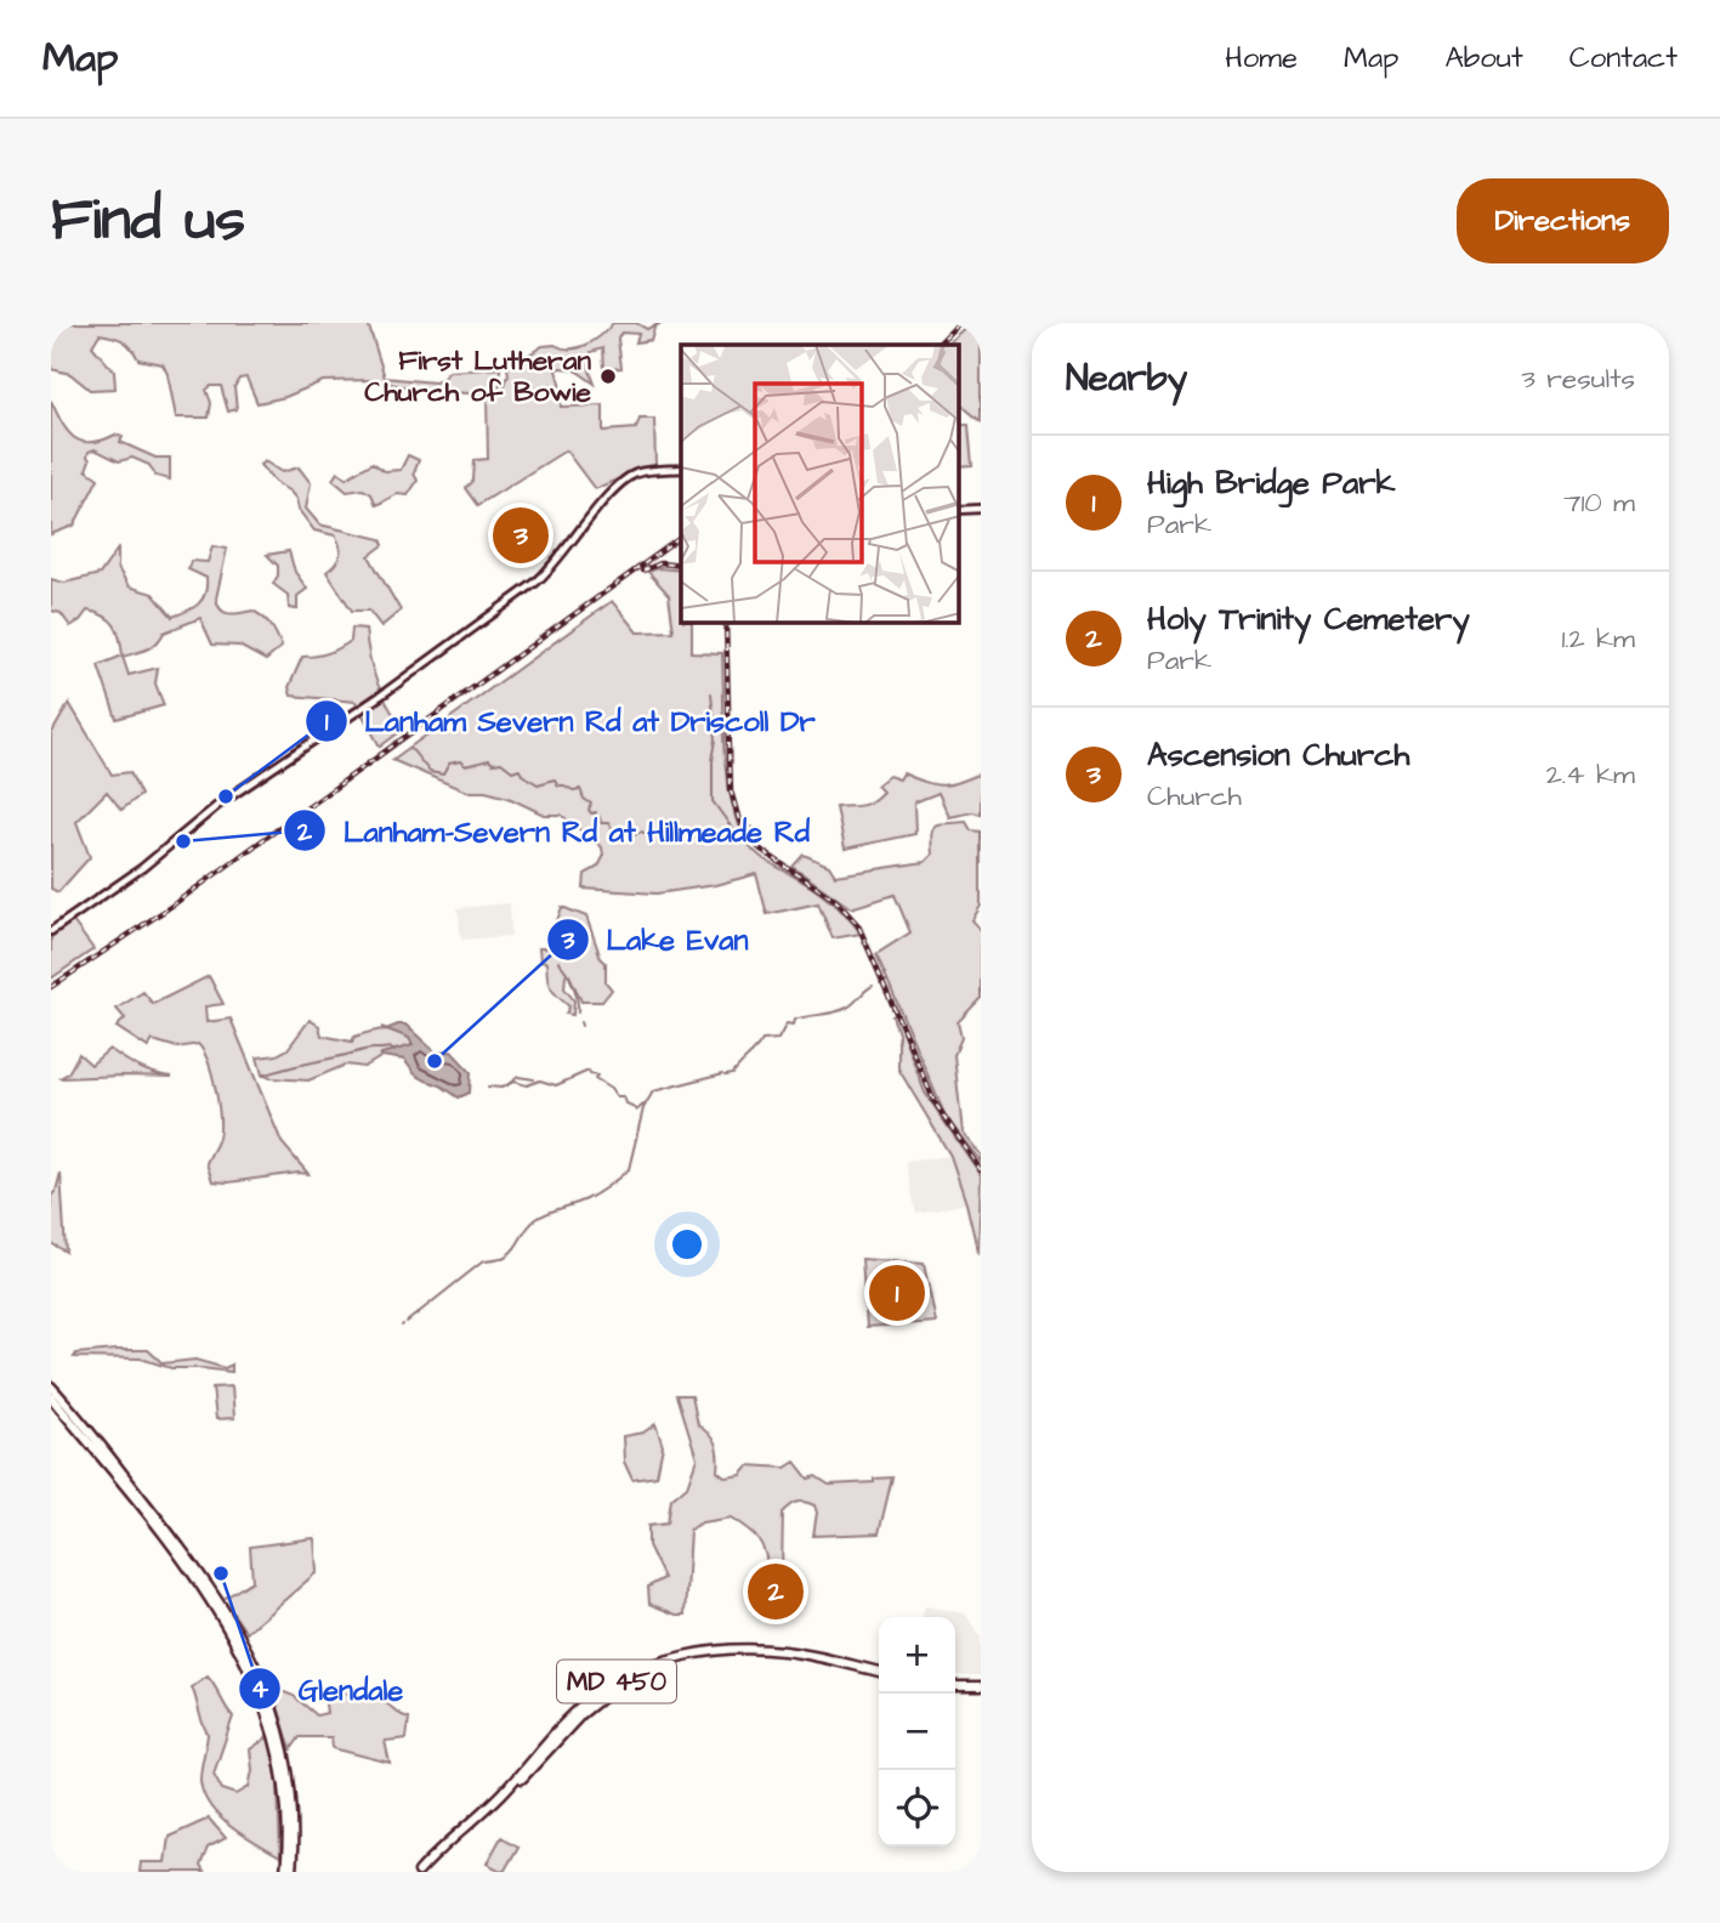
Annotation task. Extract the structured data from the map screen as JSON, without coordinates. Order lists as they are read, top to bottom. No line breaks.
{"streets":{"main road":["MD 450"]},"places":["First Lutheran Church of Bowie","Lanham Severn Rd at Driscoll Dr","Lanham-Severn Rd at Hillmeade Rd","Lake Evan","Glendale"],"page":{"header":"Map","nav":["Home","Map","About","Contact"],"buttons":"Directions","title":"Find us","heading":["Nearby","3 results"],"list":[{"mark":"1","name":"High Bridge Park","note":"Park","value":"710 m"},{"mark":"2","name":"Holy Trinity Cemetery","note":"Park","value":"1.2 km"},{"mark":"3","name":"Ascension Church","note":"Church","value":"2.4 km"}],"pins":["3","1","2"],"map_buttons":["+","−"]}}
